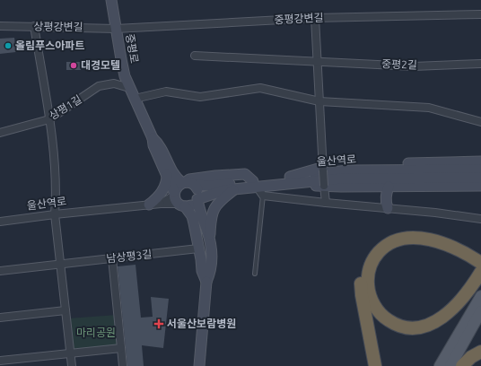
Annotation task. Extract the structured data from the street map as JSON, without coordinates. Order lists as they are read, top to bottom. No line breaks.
{"streets":{"main road":["중평로","울산역로"],"street":["중평강변길","상평강변길","중평2길","상평1길","남상평3길"]},"crossings":[["중평강변길","상평강변길"],["중평강변길","중평로"],["상평강변길","중평로"],["중평로","상평1길"]],"parks":["마리공원"],"places":{"other":["올림푸스아파트","대경모텔"],"health":["서울산보람병원"]}}
